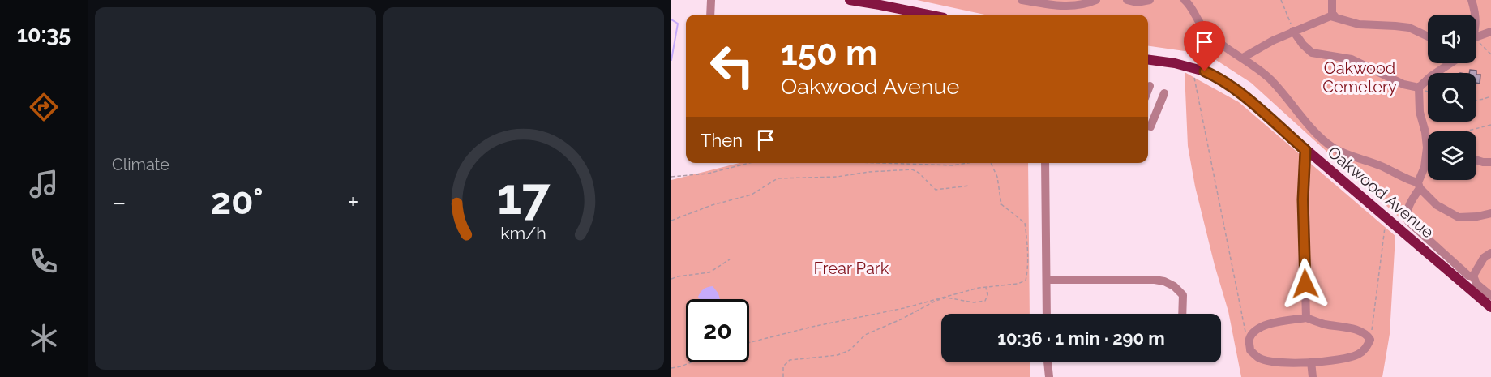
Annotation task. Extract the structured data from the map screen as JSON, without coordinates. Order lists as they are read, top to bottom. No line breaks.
{"streets":{"main road":["Oakwood Avenue"]},"parks":["Oakwood Cemetery","Frear Park"],"page":{"tabs":"10:35","tile":"Climate","turn":["150 m","Oakwood Avenue"],"then":"Then","heat":["−","20°","+"],"limit":"20","trip":"10:36 · 1 min · 290 m","gauge":["17","km/h"]}}
